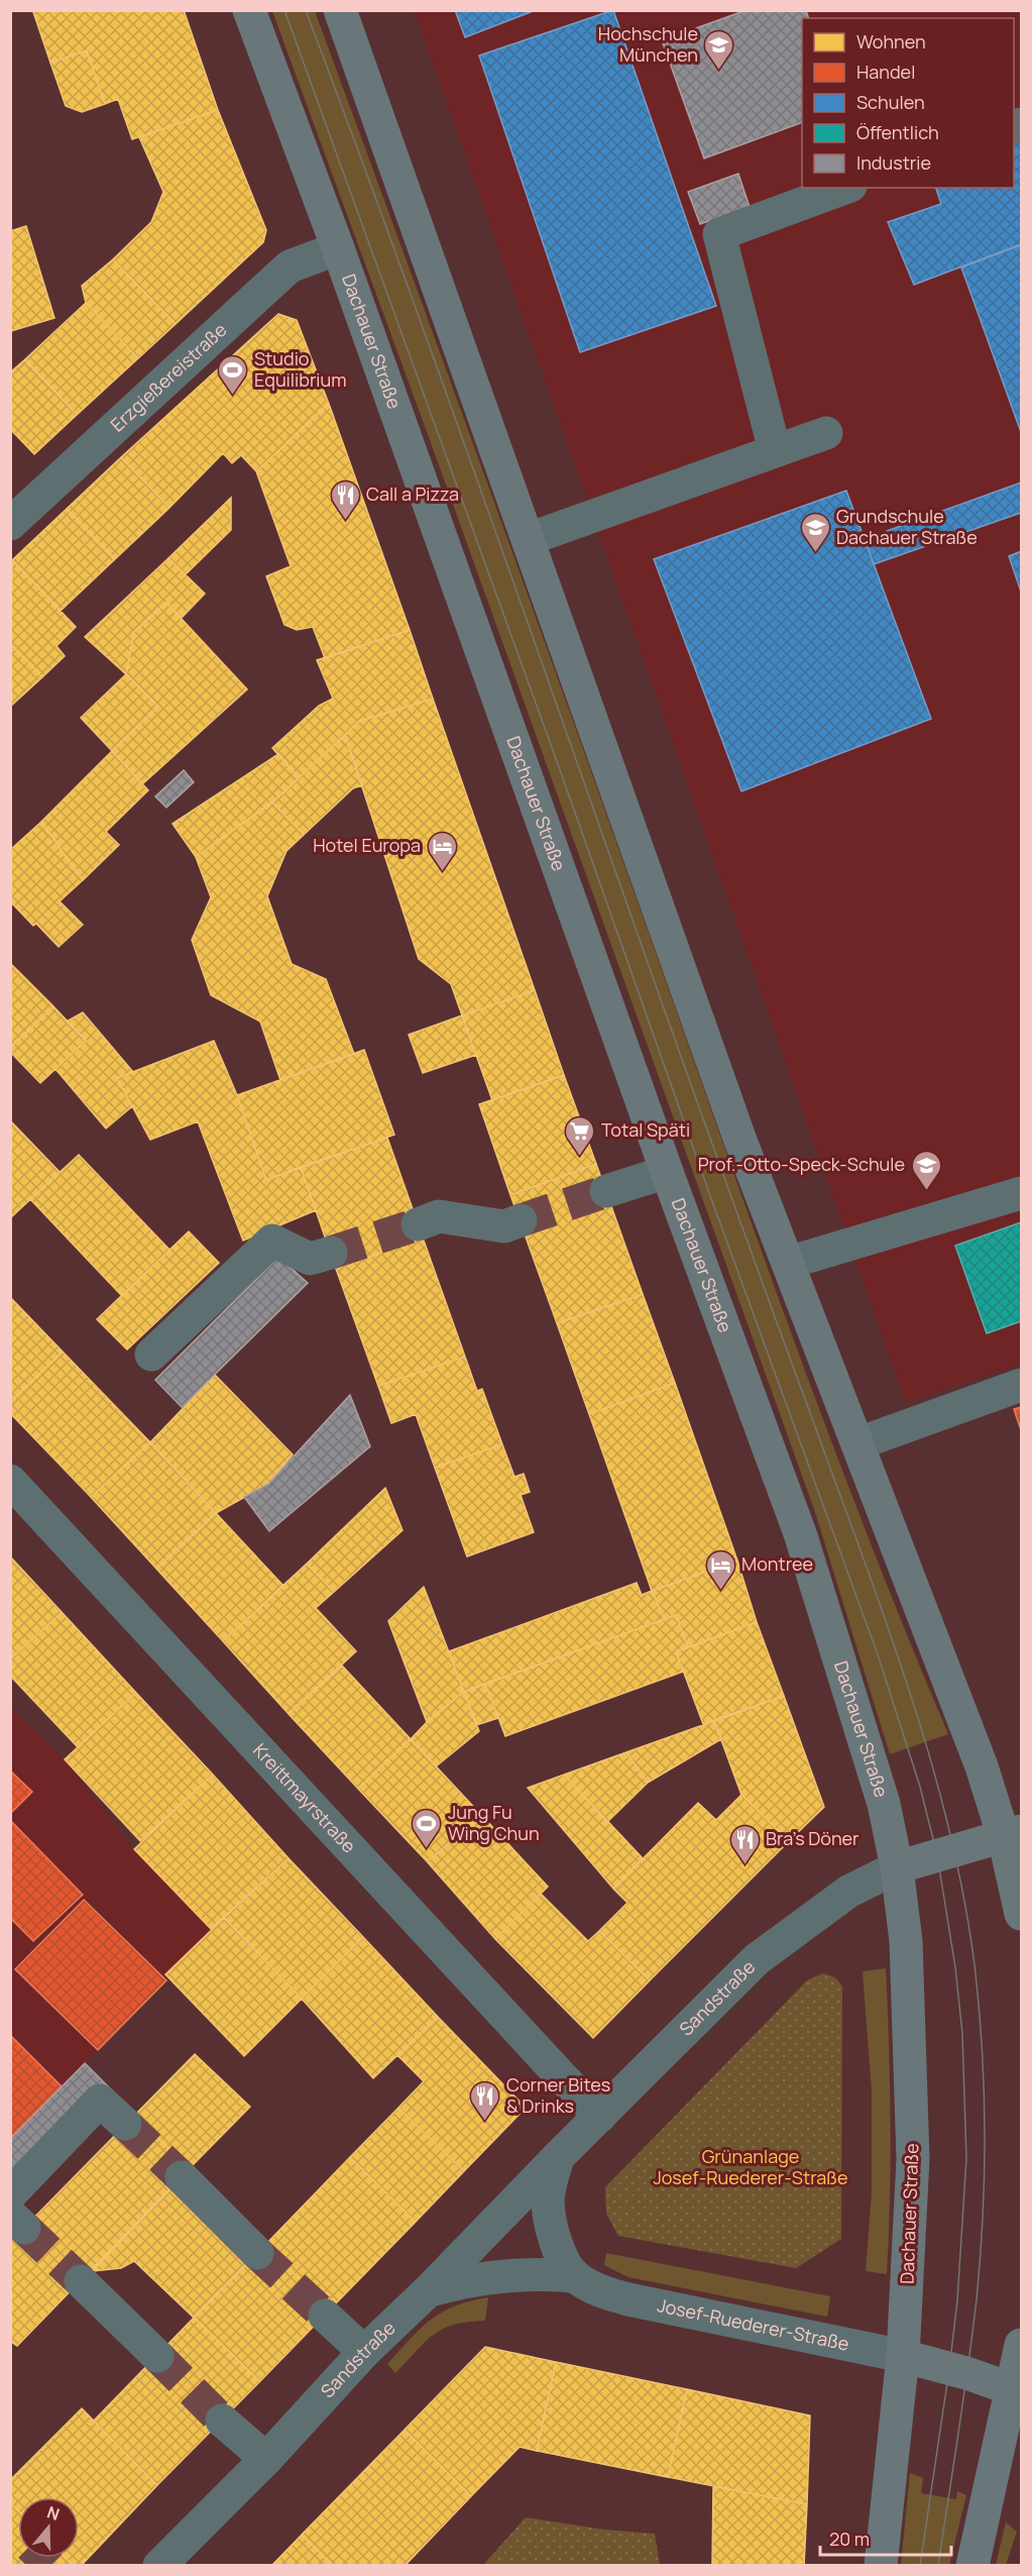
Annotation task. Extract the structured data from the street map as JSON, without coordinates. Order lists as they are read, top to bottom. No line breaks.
{"streets":{"main road":["Dachauer Straße"],"street":["Erzgießereistraße","Kreittmayrstraße","Sandstraße","Josef-Ruederer-Straße"]},"crossings":[["Dachauer Straße","Erzgießereistraße"],["Dachauer Straße","Sandstraße"],["Dachauer Straße","Josef-Ruederer-Straße"],["Kreittmayrstraße","Sandstraße"],["Sandstraße","Josef-Ruederer-Straße"]],"parks":["Grünanlage Josef-Ruederer-Straße"],"places":{"school or university":["Hochschule München","Grundschule Dachauer Straße","Prof.-Otto-Speck-Schule"],"sports":["Studio Equilibrium","Jung Fu Wing Chun"],"restaurant":["Call a Pizza","Bra’s Döner","Corner Bites & Drinks"],"hotel":["Hotel Europa","Montree"],"supermarket":["Total Späti"]},"legend":["Wohnen","Handel","Schulen","Öffentlich","Industrie"],"scale_bar":"20 m","north":"top"}
